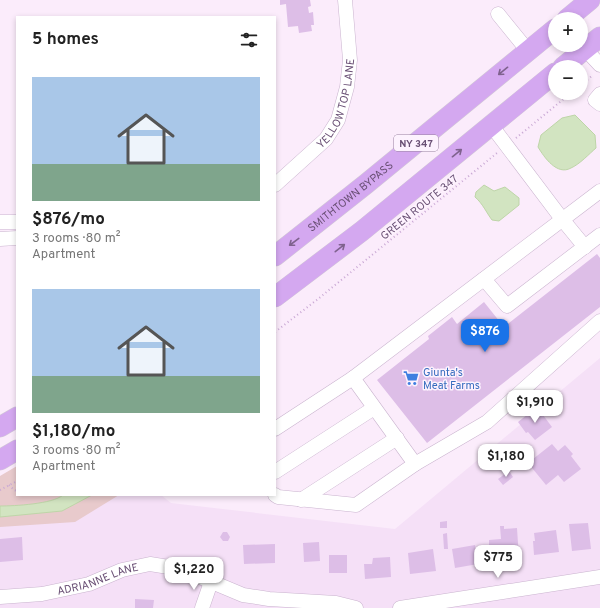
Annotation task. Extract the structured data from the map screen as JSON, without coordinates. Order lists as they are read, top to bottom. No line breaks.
{"streets":{"highway":["NY 347","SMITHTOWN BYPASS"],"street":["YELLOW TOP LANE","ADRIANNE LANE"],"path":["GREEN ROUTE 347"]},"places":{"supermarket":["Giunta's Meat Farms"]},"page":{"map_buttons":["+","−"],"heading":"5 homes","list":[{"name":"$876/mo","note":"3 rooms · 80 m² · Apartment"},{"name":"$1,180/mo","note":"3 rooms · 80 m² · Apartment"}],"price":["$876","$1,910","$1,180","$775","$1,220"]}}
